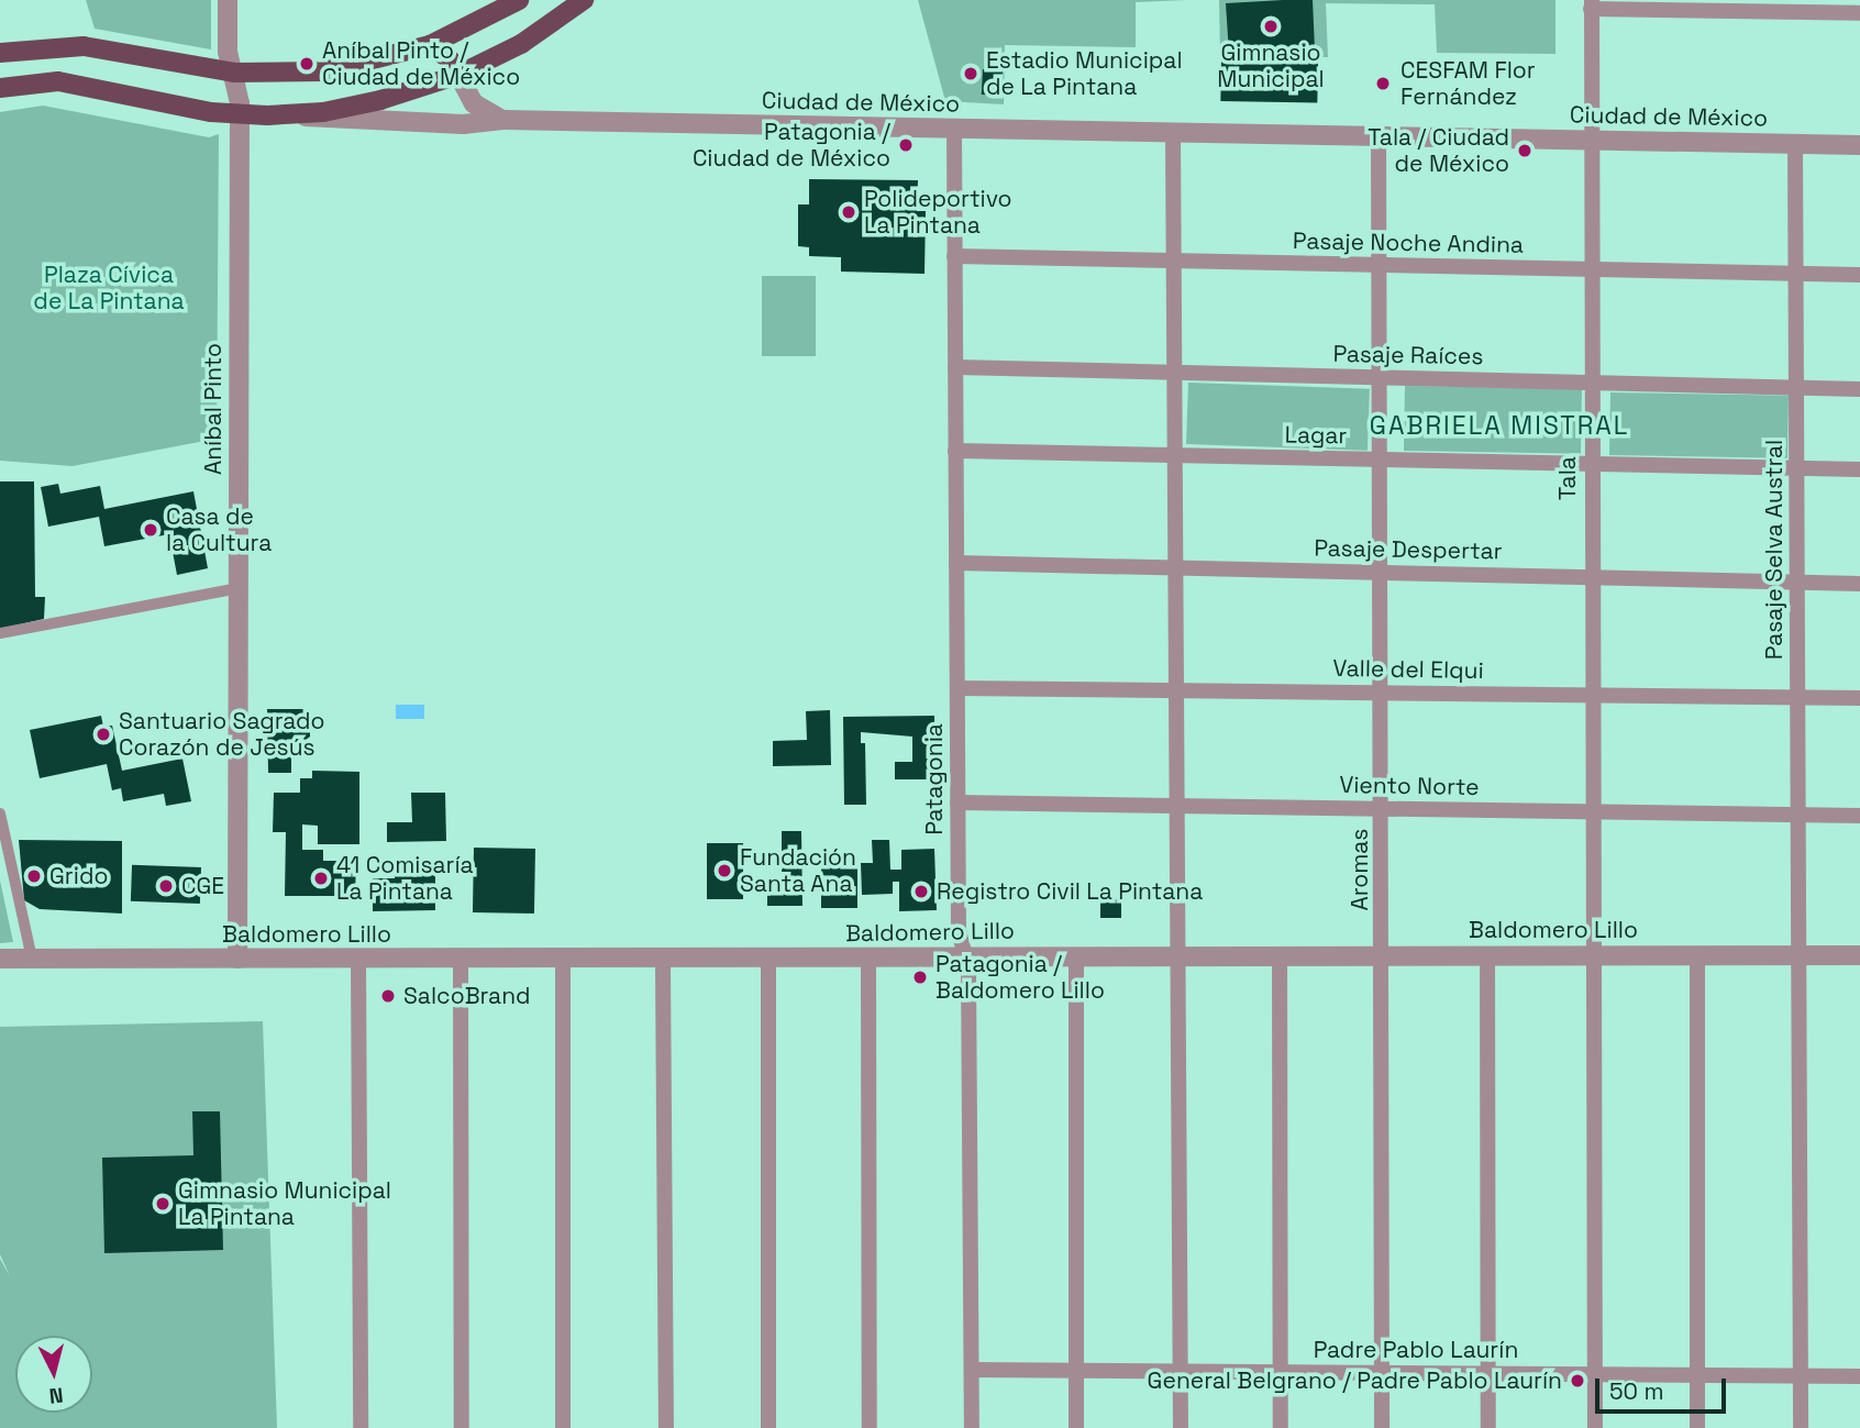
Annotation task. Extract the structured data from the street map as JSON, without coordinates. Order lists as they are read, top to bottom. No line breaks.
{"streets":{"street":["Ciudad de México","Pasaje Noche Andina","Pasaje Raíces","Aníbal Pinto","Lagar","Tala","Pasaje Despertar","Pasaje Selva Austral","Valle del Elqui","Patagonia","Viento Norte","Aromas","Baldomero Lillo","Padre Pablo Laurín"]},"crossings":[["Ciudad de México","Tala"],["Ciudad de México","Pasaje Selva Austral"],["Ciudad de México","Patagonia"],["Ciudad de México","Aromas"],["Pasaje Noche Andina","Tala"],["Pasaje Noche Andina","Pasaje Selva Austral"],["Pasaje Noche Andina","Patagonia"],["Pasaje Noche Andina","Aromas"],["Pasaje Raíces","Tala"],["Pasaje Raíces","Pasaje Selva Austral"],["Pasaje Raíces","Patagonia"],["Pasaje Raíces","Aromas"],["Aníbal Pinto","Baldomero Lillo"],["Lagar","Tala"],["Lagar","Pasaje Selva Austral"],["Lagar","Patagonia"],["Lagar","Aromas"],["Tala","Pasaje Despertar"],["Tala","Valle del Elqui"],["Tala","Viento Norte"],["Tala","Baldomero Lillo"],["Tala","Padre Pablo Laurín"],["Pasaje Despertar","Pasaje Selva Austral"],["Pasaje Despertar","Patagonia"],["Pasaje Despertar","Aromas"],["Pasaje Selva Austral","Valle del Elqui"],["Pasaje Selva Austral","Viento Norte"],["Pasaje Selva Austral","Baldomero Lillo"],["Pasaje Selva Austral","Padre Pablo Laurín"],["Valle del Elqui","Patagonia"],["Valle del Elqui","Aromas"],["Patagonia","Viento Norte"],["Patagonia","Baldomero Lillo"],["Patagonia","Padre Pablo Laurín"],["Viento Norte","Aromas"],["Aromas","Baldomero Lillo"],["Aromas","Padre Pablo Laurín"]],"districts":["GABRIELA MISTRAL"],"parks":["Plaza Cívica de La Pintana"],"places":["Gimnasio Municipal","Aníbal Pinto / Ciudad de México","Estadio Municipal de La Pintana","CESFAM Flor Fernández","Patagonia / Ciudad de México","Tala / Ciudad de México","Polideportivo La Pintana","Casa de la Cultura","Santuario Sagrado Corazón de Jesús","Fundación Santa Ana","Grido","41 Comisaría La Pintana","CGE","Registro Civil La Pintana","Patagonia / Baldomero Lillo","SalcoBrand","Gimnasio Municipal La Pintana","General Belgrano / Padre Pablo Laurín"],"scale_bar":"50 m","north":"bottom"}
